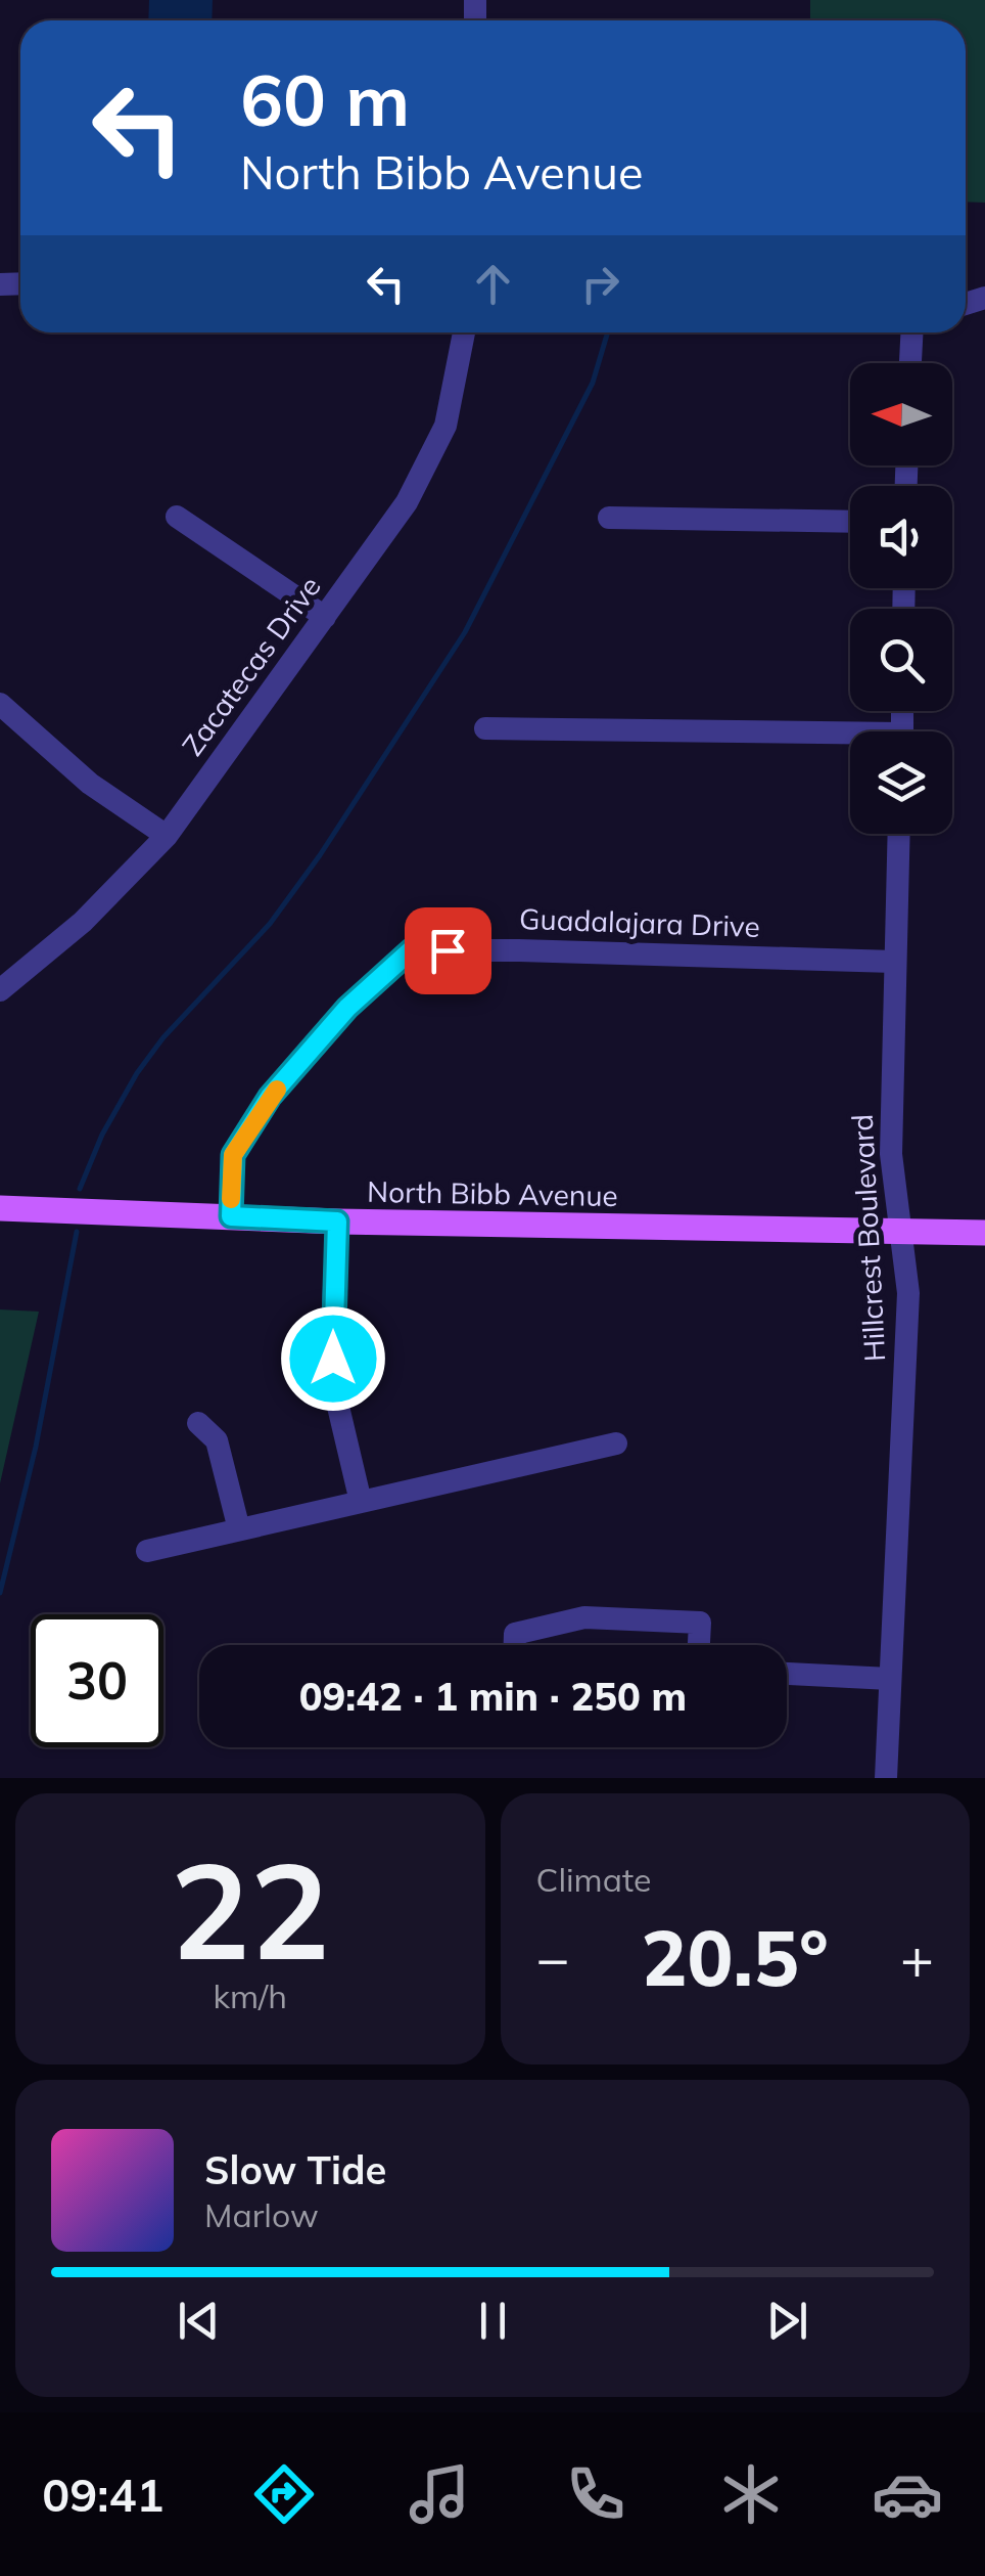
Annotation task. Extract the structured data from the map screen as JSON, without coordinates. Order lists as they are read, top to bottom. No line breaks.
{"streets":{"main road":["North Bibb Avenue"],"street":["Zacatecas Drive","Guadalajara Drive","Hillcrest Boulevard"]},"crossings":[["Guadalajara Drive","North Bibb Avenue"],["Guadalajara Drive","Hillcrest Boulevard"],["North Bibb Avenue","Hillcrest Boulevard"]],"north":"left","page":{"turn":["60 m","North Bibb Avenue"],"limit":"30","trip":"09:42 · 1 min · 250 m","tile":[["22","km/h"],"Climate"],"heat":["−","20.5°","+"],"song":["Slow Tide","Marlow"],"tabs":"09:41"}}
